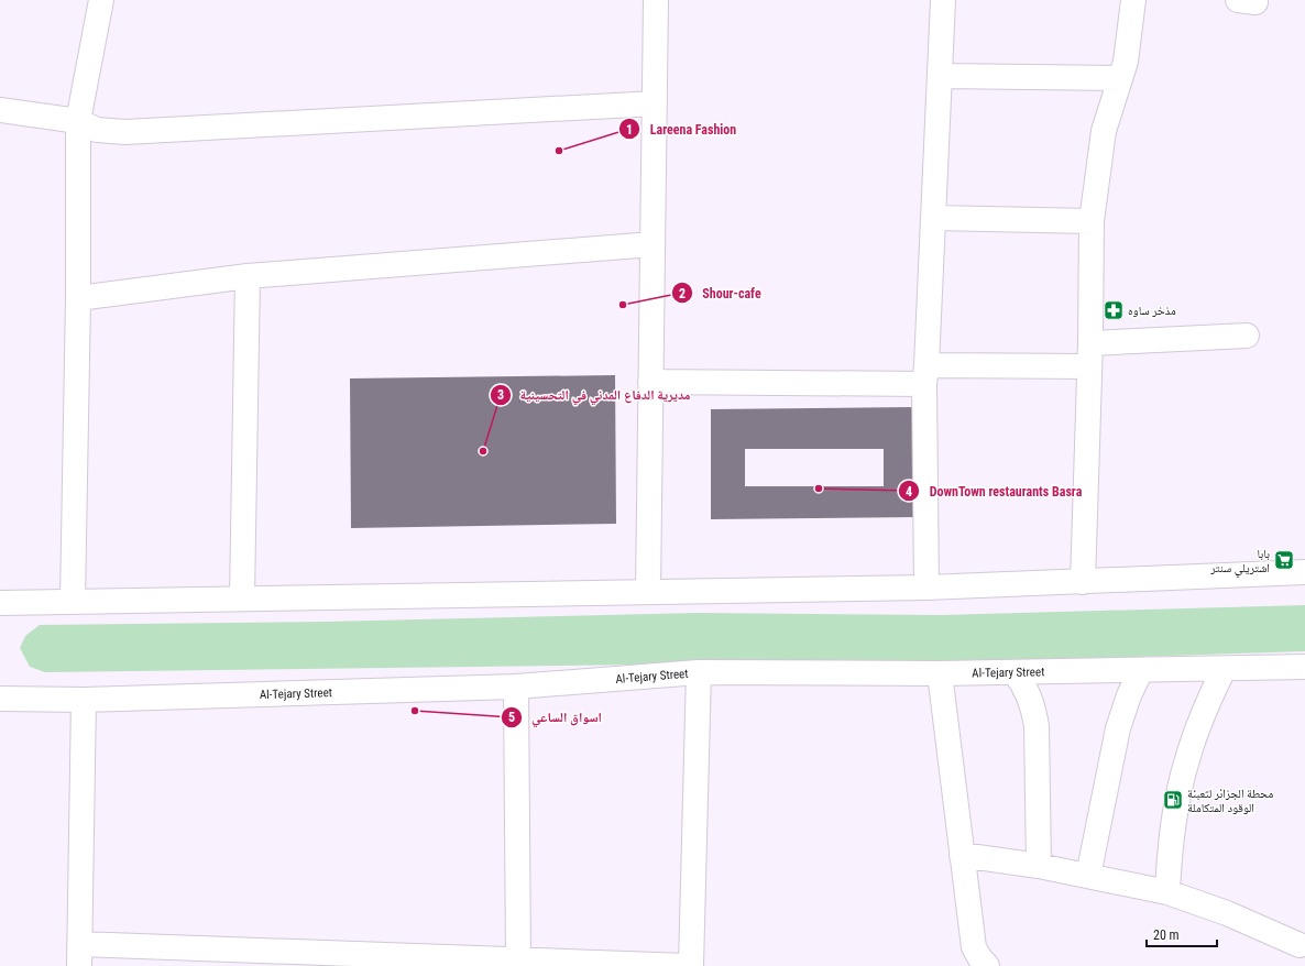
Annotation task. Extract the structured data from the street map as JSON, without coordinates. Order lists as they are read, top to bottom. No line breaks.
{"streets":{"street":["Al-Tejary Street"]},"places":{"other":["Lareena Fashion","Shour-cafe","مديرية الدفاع المدني في التحسينية","DownTown restaurants Basra","اسواق الساعي"],"pharmacy":["مذخر ساوه"],"supermarket":["بابا اشتريلي سنتر"],"fuel station":["محطة الجزائر لتعبئة الوقود المتكاملة"]},"scale_bar":"20 m"}
